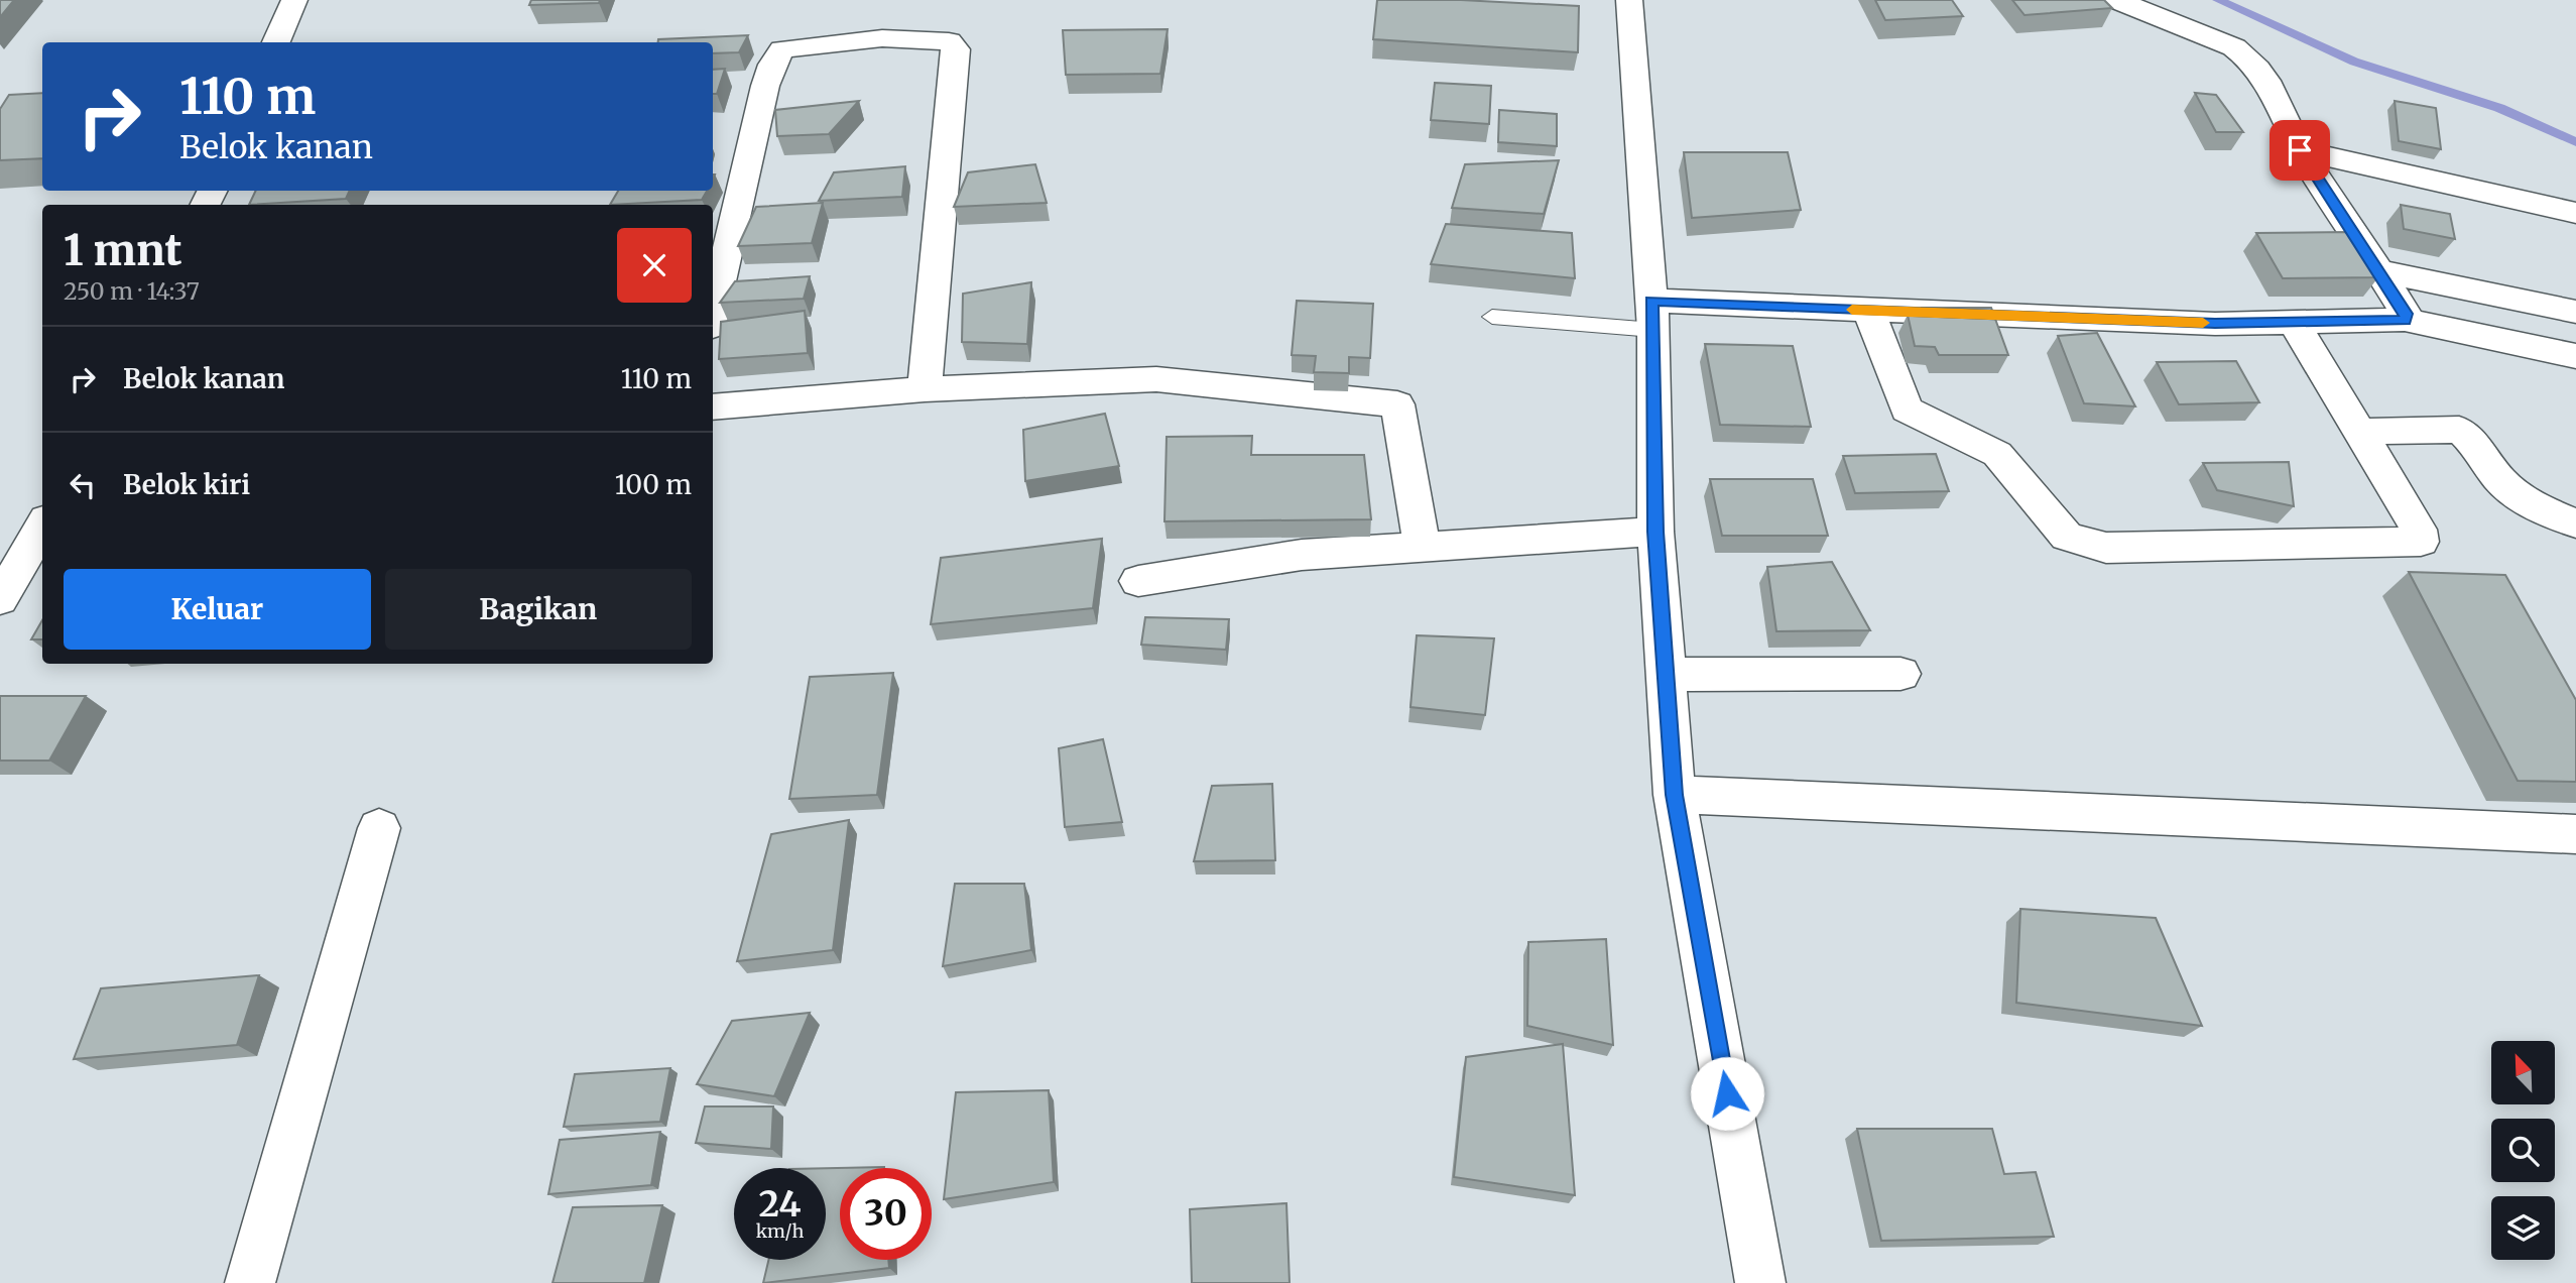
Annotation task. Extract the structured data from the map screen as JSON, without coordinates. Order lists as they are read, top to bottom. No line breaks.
{"north":"top left","page":{"turn":["110 m","Belok kanan"],"heading":["1 mnt","250 m · 14:37"],"list":[{"name":"Belok kanan","value":"110 m"},{"name":"Belok kiri","value":"100 m"}],"buttons":["Keluar","Bagikan"],"speed":"24 km/h","limit":"30"}}
